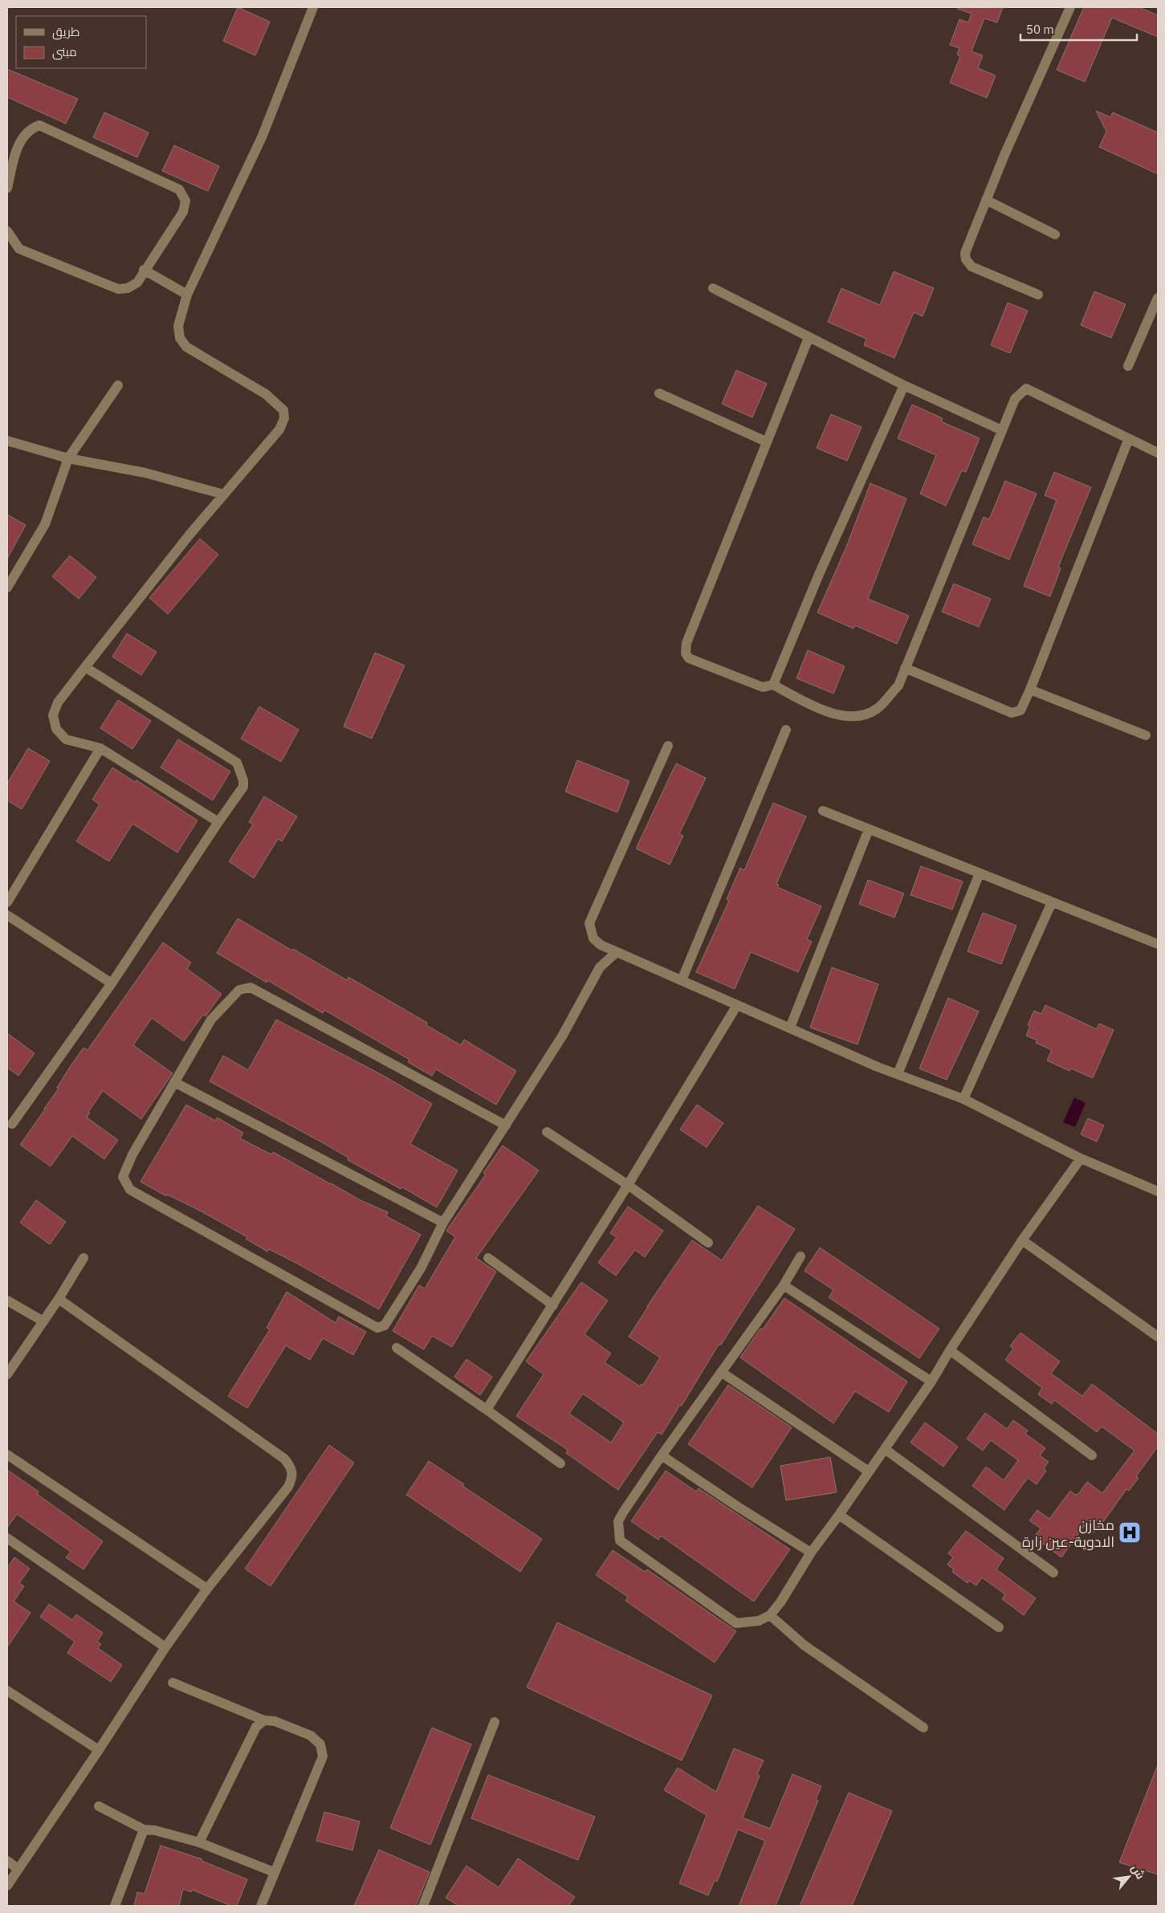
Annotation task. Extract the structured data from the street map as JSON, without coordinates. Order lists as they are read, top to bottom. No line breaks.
{"places":{"hospital":["مخازن الادوية-عين زارة"]},"legend":["طريق","مبنى"],"scale_bar":"50 m","north":"top right"}
